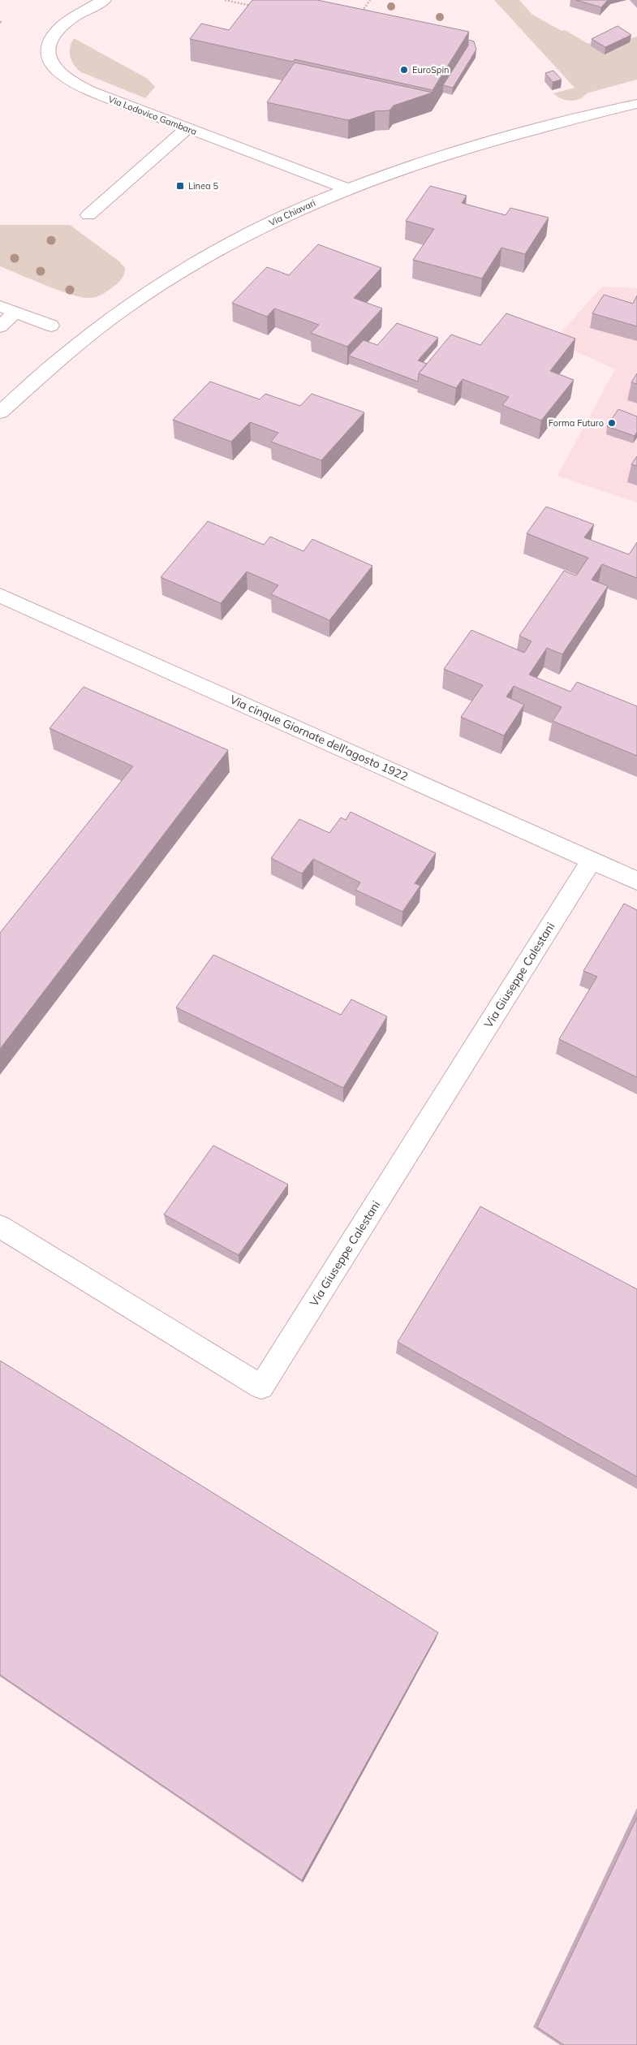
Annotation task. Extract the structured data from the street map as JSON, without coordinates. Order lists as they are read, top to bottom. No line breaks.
{"streets":{"street":["Via Lodovico Gambara","Via Chiavari","Via cinque Giornate dell'agosto 1922","Via Giuseppe Calestani"]},"crossings":[["Via Lodovico Gambara","Via Chiavari"],["Via cinque Giornate dell'agosto 1922","Via Giuseppe Calestani"]],"places":{"other":["EuroSpin","Forma Futuro"],"transit":["Linea 5"]}}
